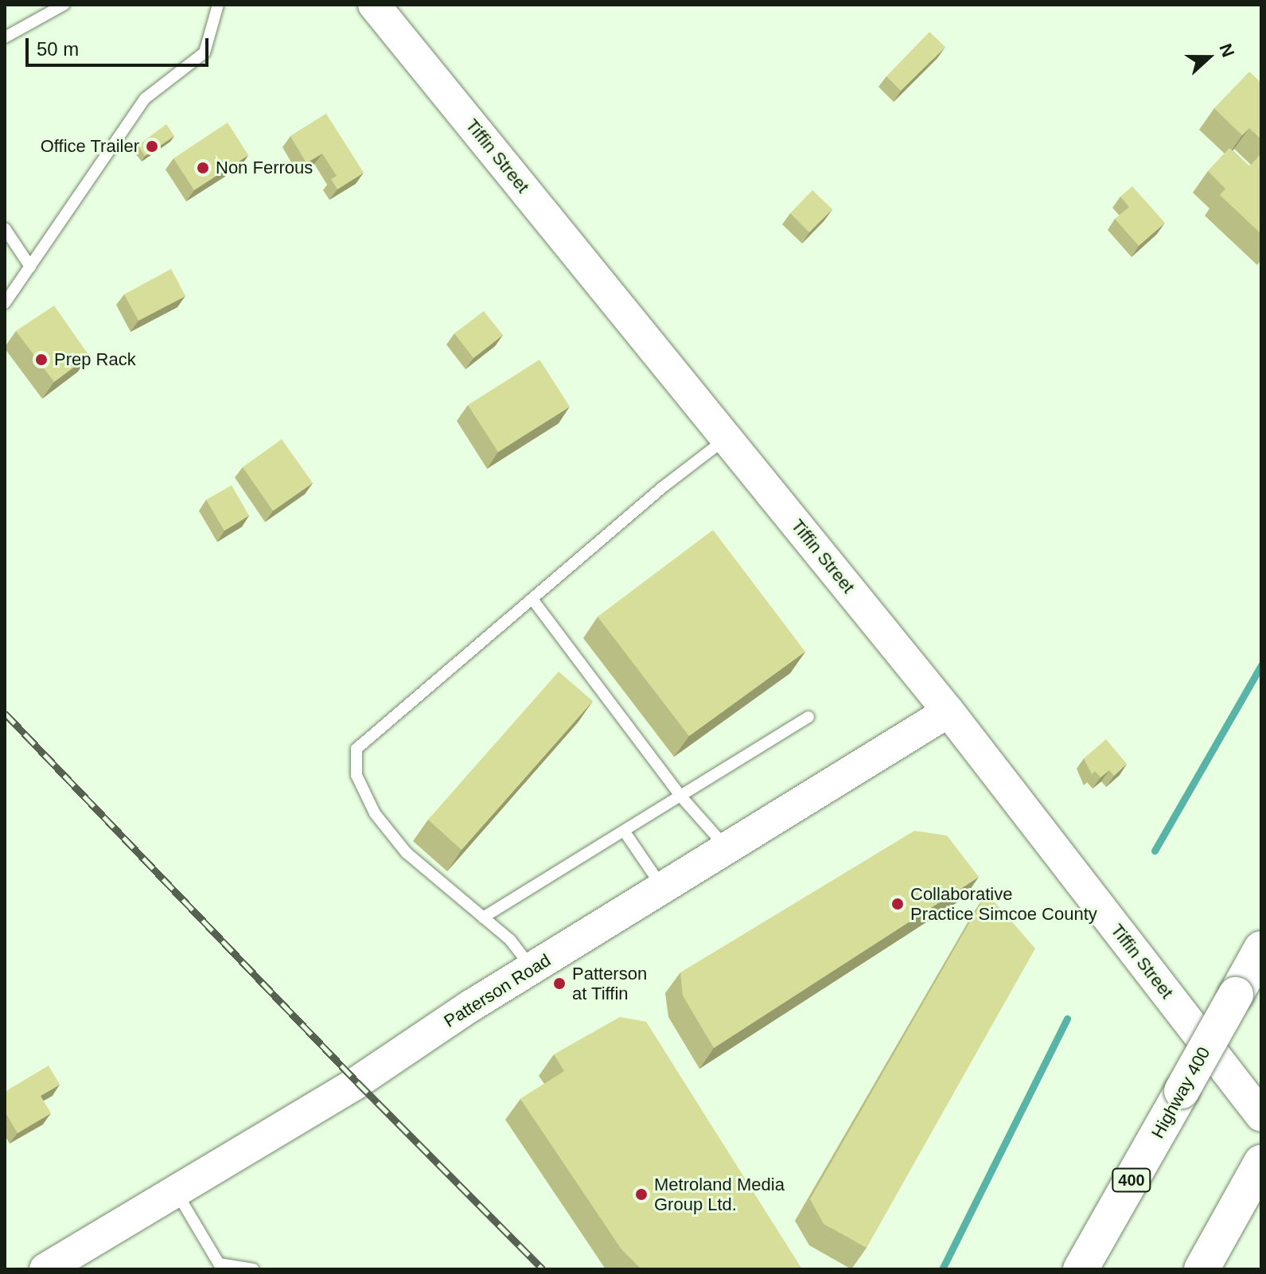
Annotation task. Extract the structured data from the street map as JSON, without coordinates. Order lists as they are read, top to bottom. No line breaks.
{"streets":{"highway":["Highway 400","400"],"street":["Tiffin Street","Patterson Road"]},"crossings":[["Tiffin Street","Patterson Road"]],"places":["Office Trailer","Non Ferrous","Prep Rack","Collaborative Practice Simcoe County","Patterson at Tiffin","Metroland Media Group Ltd."],"scale_bar":"50 m","north":"right"}
